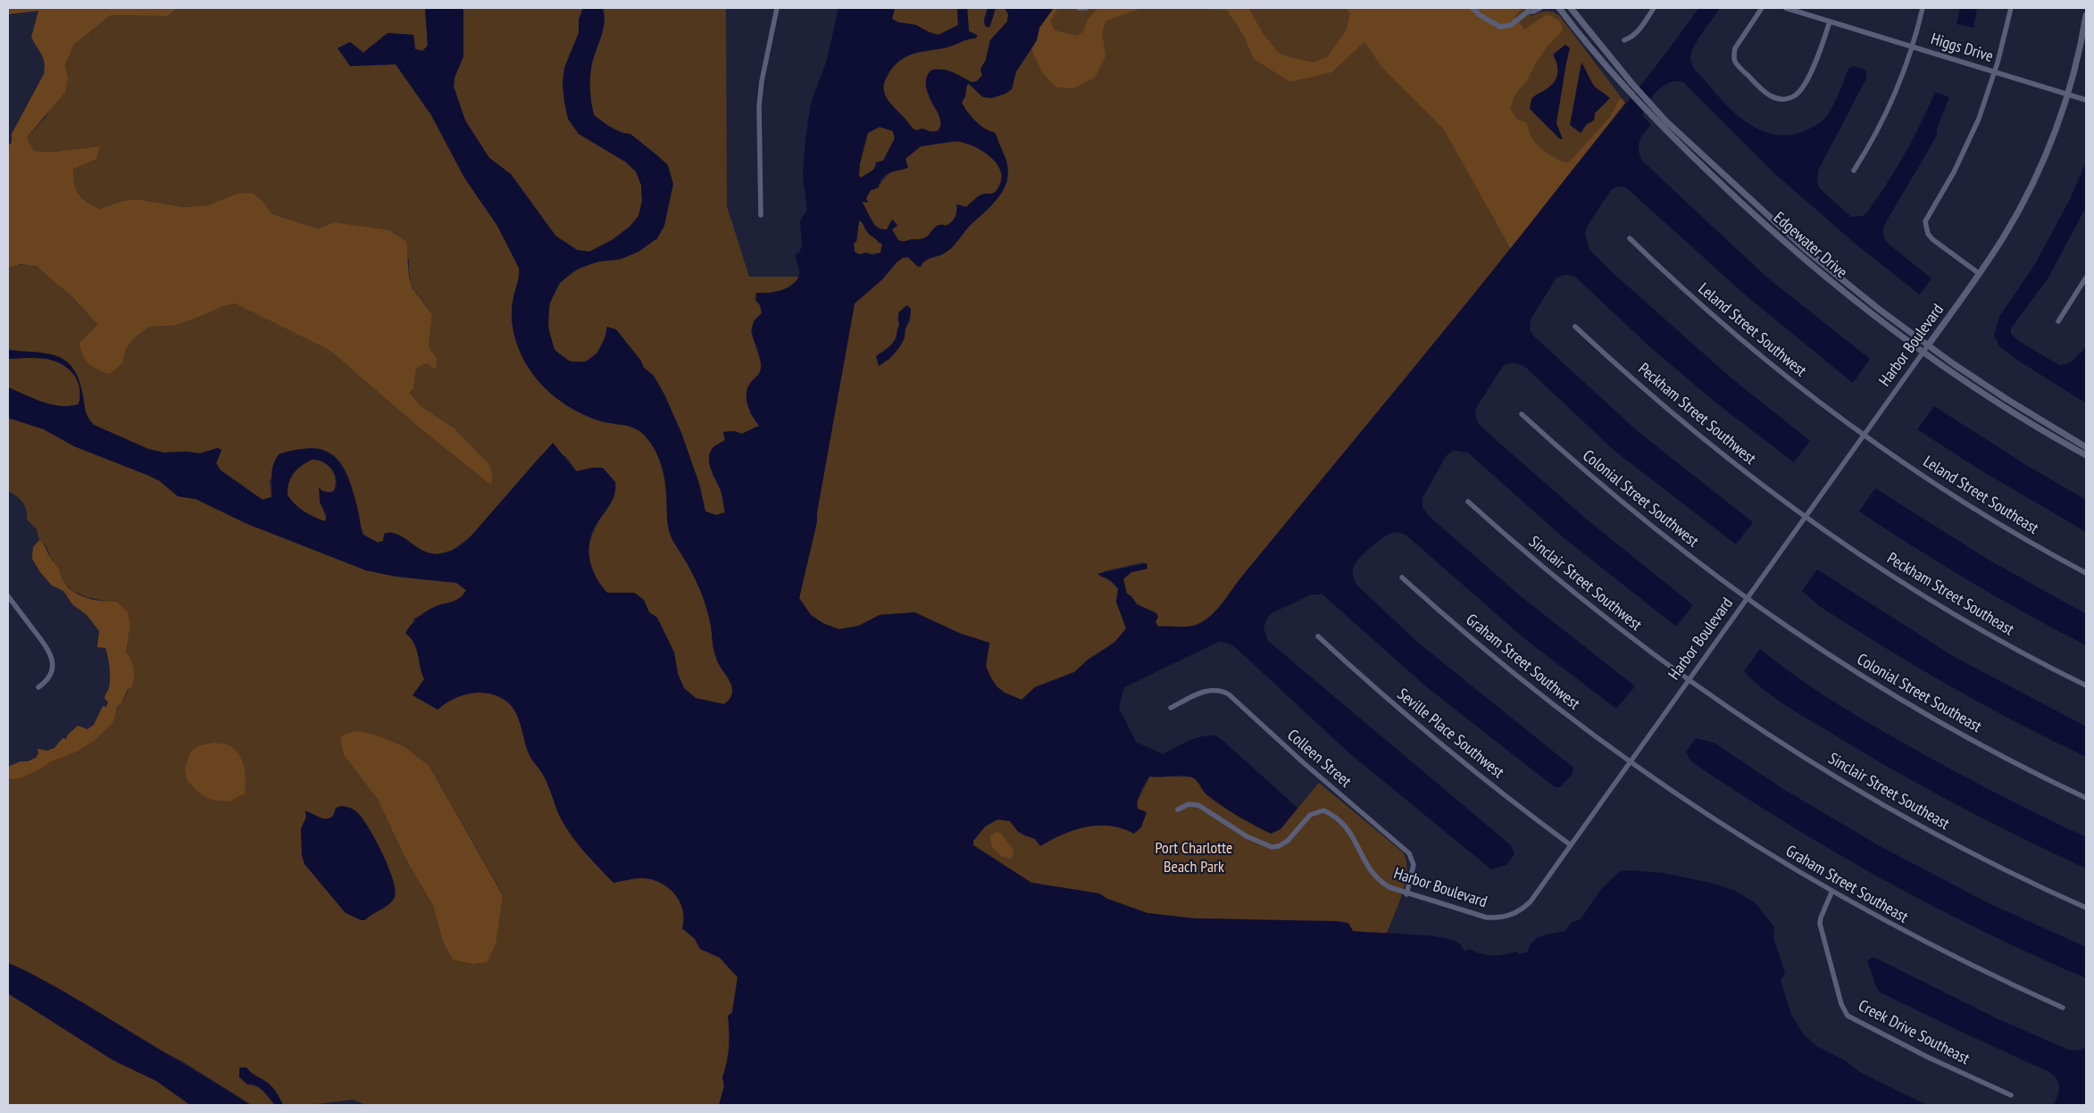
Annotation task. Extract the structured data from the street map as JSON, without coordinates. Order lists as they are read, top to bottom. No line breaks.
{"streets":{"street":["Higgs Drive","Edgewater Drive","Leland Street Southwest","Harbor Boulevard","Peckham Street Southwest","Leland Street Southeast","Colonial Street Southwest","Sinclair Street Southwest","Peckham Street Southeast","Graham Street Southwest","Colonial Street Southeast","Seville Place Southwest","Colleen Street","Sinclair Street Southeast","Graham Street Southeast","Creek Drive Southeast"]},"crossings":[["Higgs Drive","Harbor Boulevard"],["Edgewater Drive","Harbor Boulevard"],["Leland Street Southwest","Harbor Boulevard"],["Leland Street Southwest","Leland Street Southeast"],["Harbor Boulevard","Peckham Street Southwest"],["Harbor Boulevard","Leland Street Southeast"],["Harbor Boulevard","Colonial Street Southwest"],["Harbor Boulevard","Sinclair Street Southwest"],["Harbor Boulevard","Peckham Street Southeast"],["Harbor Boulevard","Graham Street Southwest"],["Harbor Boulevard","Colonial Street Southeast"],["Harbor Boulevard","Seville Place Southwest"],["Harbor Boulevard","Colleen Street"],["Harbor Boulevard","Sinclair Street Southeast"],["Harbor Boulevard","Graham Street Southeast"],["Peckham Street Southwest","Peckham Street Southeast"],["Colonial Street Southwest","Colonial Street Southeast"],["Sinclair Street Southwest","Sinclair Street Southeast"],["Graham Street Southwest","Graham Street Southeast"],["Graham Street Southeast","Creek Drive Southeast"]],"parks":["Port Charlotte Beach Park"]}
